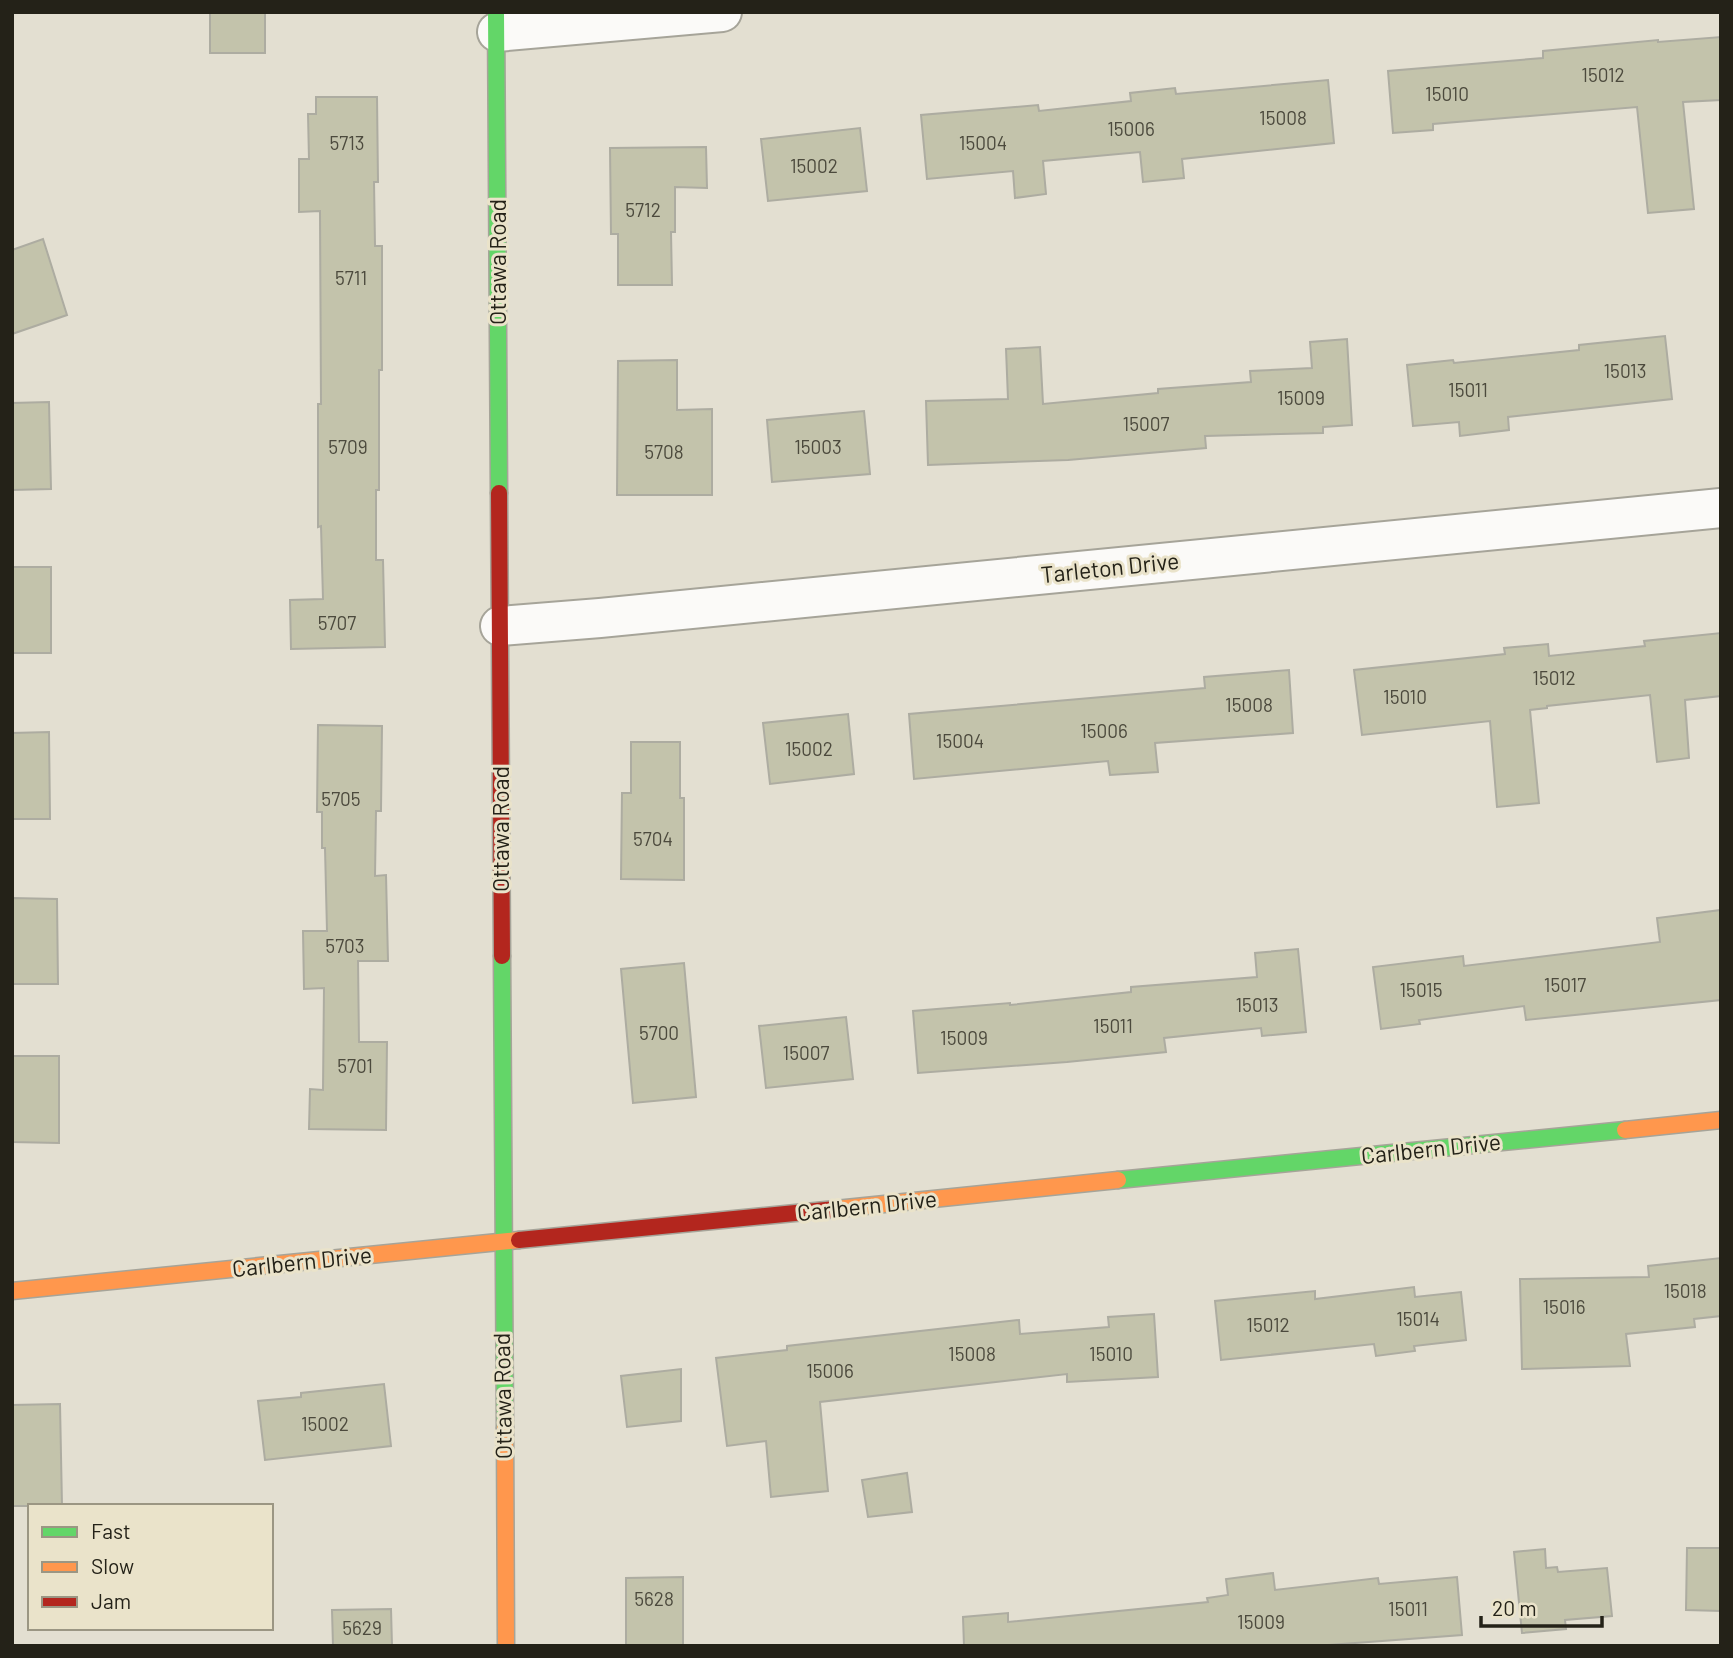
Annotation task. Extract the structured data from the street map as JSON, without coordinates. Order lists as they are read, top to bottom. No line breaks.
{"streets":{"street":["Ottawa Road","Tarleton Drive","Carlbern Drive"]},"crossings":[["Ottawa Road","Tarleton Drive"],["Ottawa Road","Carlbern Drive"]],"house_numbers":["15012","15010","15008","15006","5713","15004","15002","5712","5711","15013","15011","15009","15007","5709","15003","5708","5707","15012","15010","15008","15006","15004","15002","5705","5704","5703","15017","15015","15013","15011","5700","15009","15007","5701","15018","15016","15014","15012","15008","15010","15006","15002","5628","15011","15009","5629"],"legend":["Fast","Slow","Jam"],"scale_bar":"20 m"}
